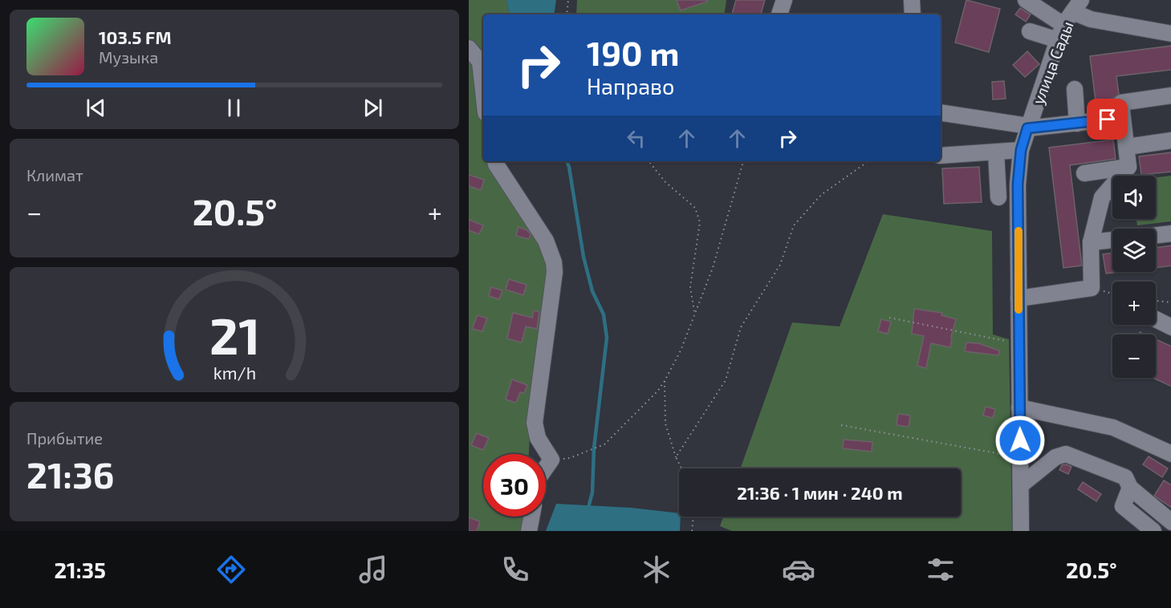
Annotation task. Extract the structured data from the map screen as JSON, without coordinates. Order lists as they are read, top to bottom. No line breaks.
{"streets":{"street":["улица Сады"]},"page":{"turn":["190 m","Направо"],"song":["103.5 FM","Музыка"],"tile":["Климат",["Прибытие","21:36"]],"map_buttons":["+","−"],"heat":["−","20.5°","+"],"limit":"30","trip":"21:36 · 1 мин · 240 m","tabs":["21:35","20.5°"],"gauge":["21","km/h"]}}
